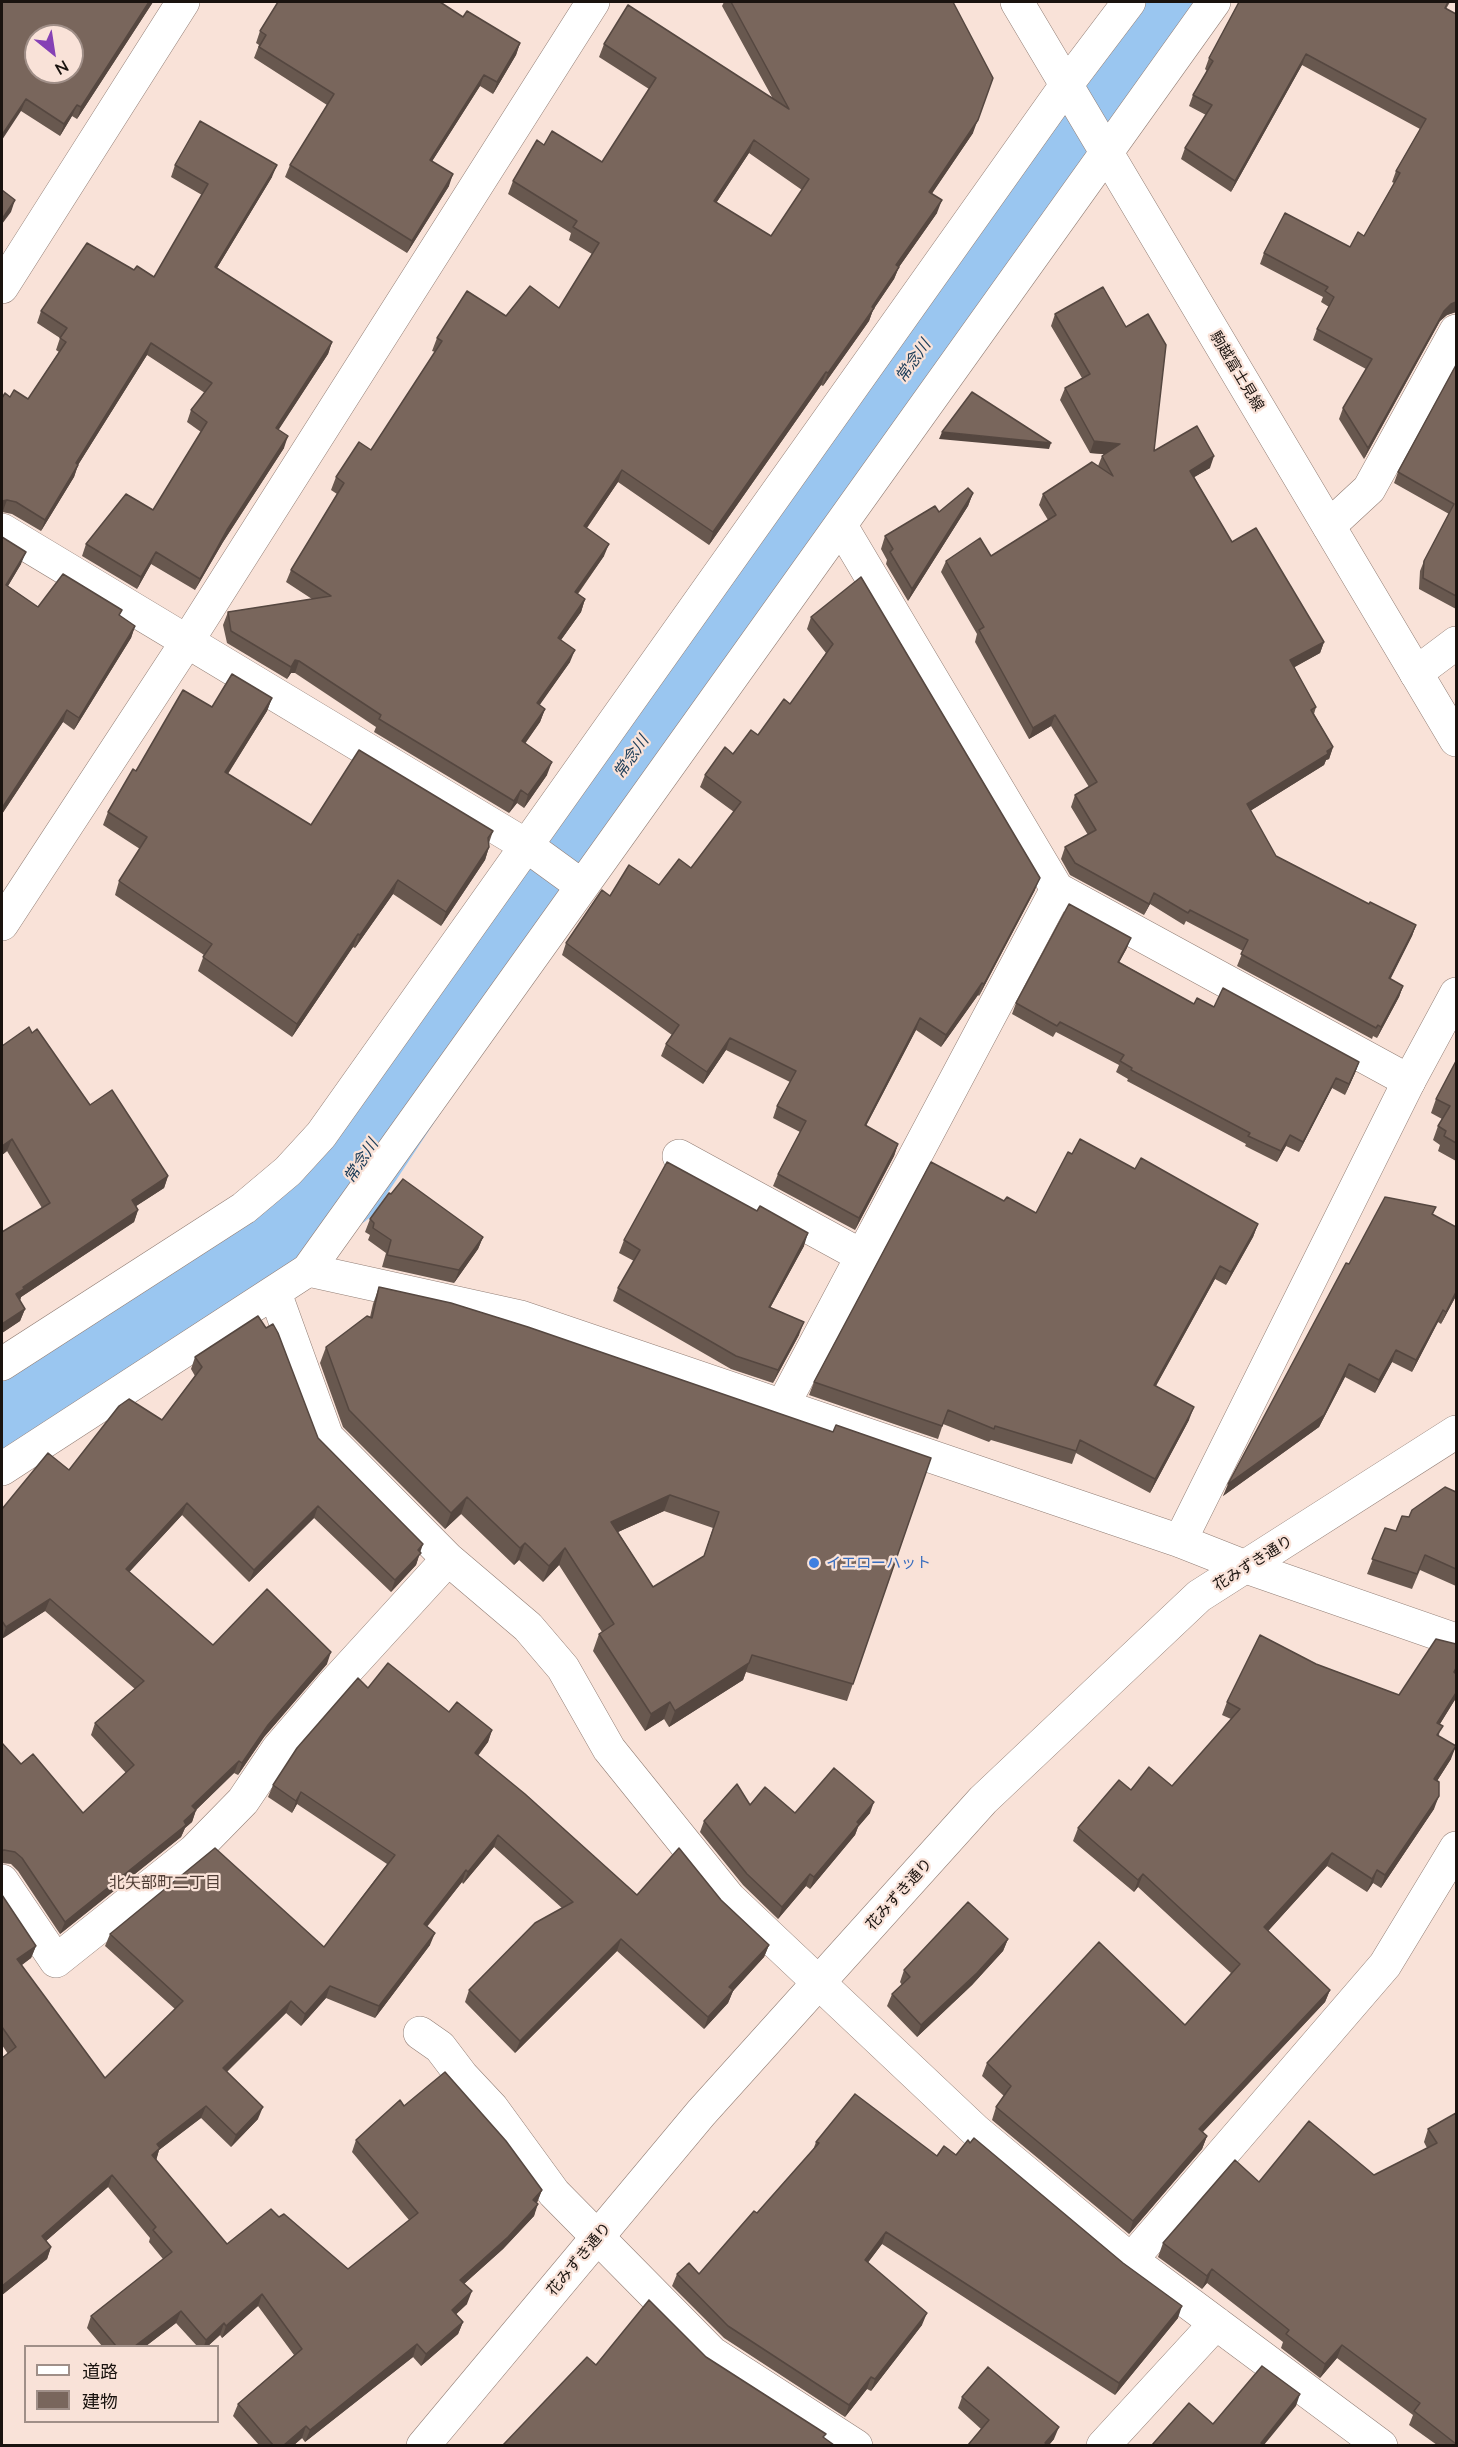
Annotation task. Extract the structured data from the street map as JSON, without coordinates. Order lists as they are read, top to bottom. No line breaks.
{"streets":{"street":["駒越富士見線","花みずき通り"]},"districts":["北矢部町二丁目"],"water":["常念川"],"places":["イエローハット"],"legend":["道路","建物"],"north":"bottom right"}
